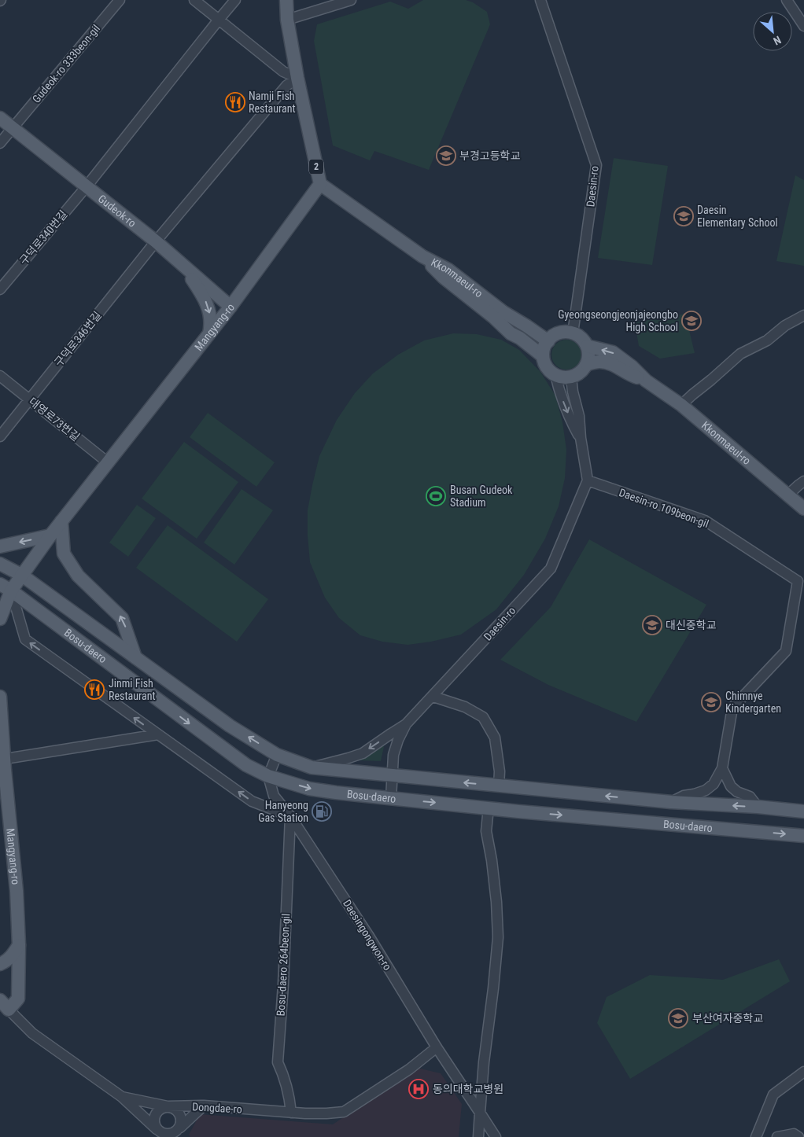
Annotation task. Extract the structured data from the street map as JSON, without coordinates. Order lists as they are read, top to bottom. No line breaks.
{"streets":{"main road":["2","Gudeok-ro","Kkonmaeul-ro","Mangyang-ro","Bosu-daero"],"street":["Gudeok-ro 333beon-gil","Daesin-ro","구덕로340번길","구덕로346번길","대영로73번길","Daesin-ro 109beon-gil","Daesingongwon-ro","Bosu-daero 264beon-gil","Dongdae-ro"]},"crossings":[["Gudeok-ro 333beon-gil","Gudeok-ro"],["2","Kkonmaeul-ro"],["2","Mangyang-ro"],["2","구덕로346번길"],["Daesin-ro","Kkonmaeul-ro"],["Daesin-ro","Daesin-ro 109beon-gil"],["Daesin-ro","Bosu-daero"],["Gudeok-ro","구덕로340번길"],["Gudeok-ro","Mangyang-ro"],["Gudeok-ro","구덕로346번길"],["Kkonmaeul-ro","Mangyang-ro"],["Mangyang-ro","대영로73번길"],["Mangyang-ro","Bosu-daero"],["Mangyang-ro","Dongdae-ro"],["구덕로346번길","대영로73번길"],["Bosu-daero","Daesingongwon-ro"],["Daesingongwon-ro","Bosu-daero 264beon-gil"],["Daesingongwon-ro","Dongdae-ro"],["Bosu-daero 264beon-gil","Dongdae-ro"]],"places":{"restaurant":["Namji Fish Restaurant","Jinmi Fish Restaurant"],"school or university":["부경고등학교","Daesin Elementary School","Gyeongseongjeonjajeongbo High School","대신중학교","Chimnye Kindergarten","부산여자중학교"],"sports":["Busan Gudeok Stadium"],"fuel station":["Hanyeong Gas Station"],"hospital":["동의대학교병원"]},"north":"bottom right"}
